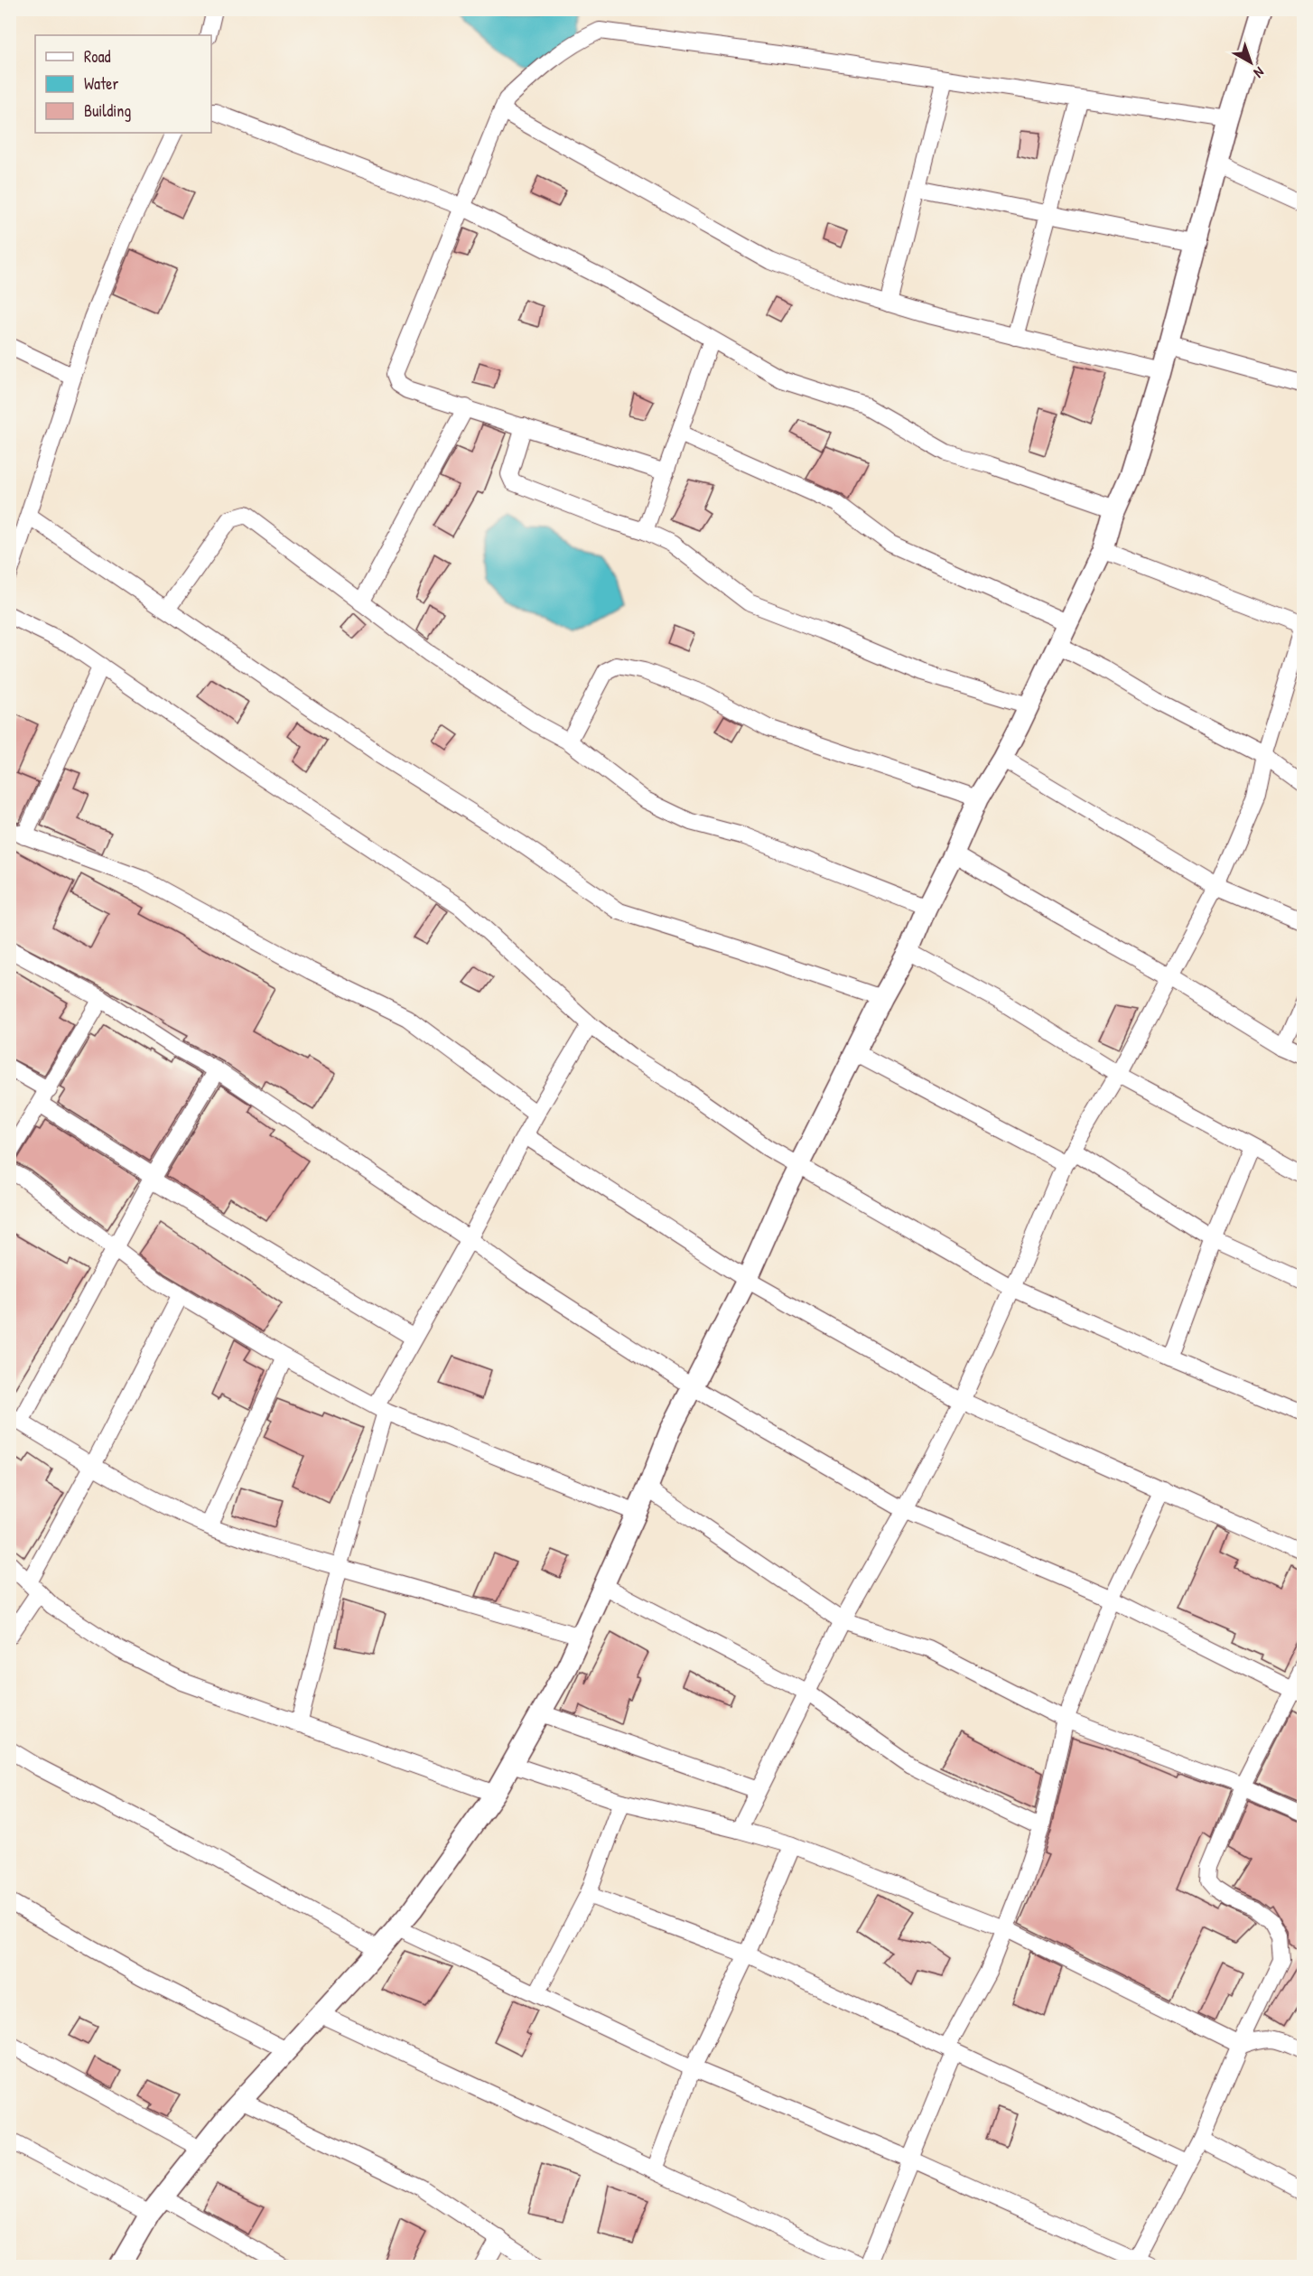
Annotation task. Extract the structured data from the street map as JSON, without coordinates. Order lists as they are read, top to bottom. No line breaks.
{"legend":["Road","Water","Building"],"north":"bottom right"}
